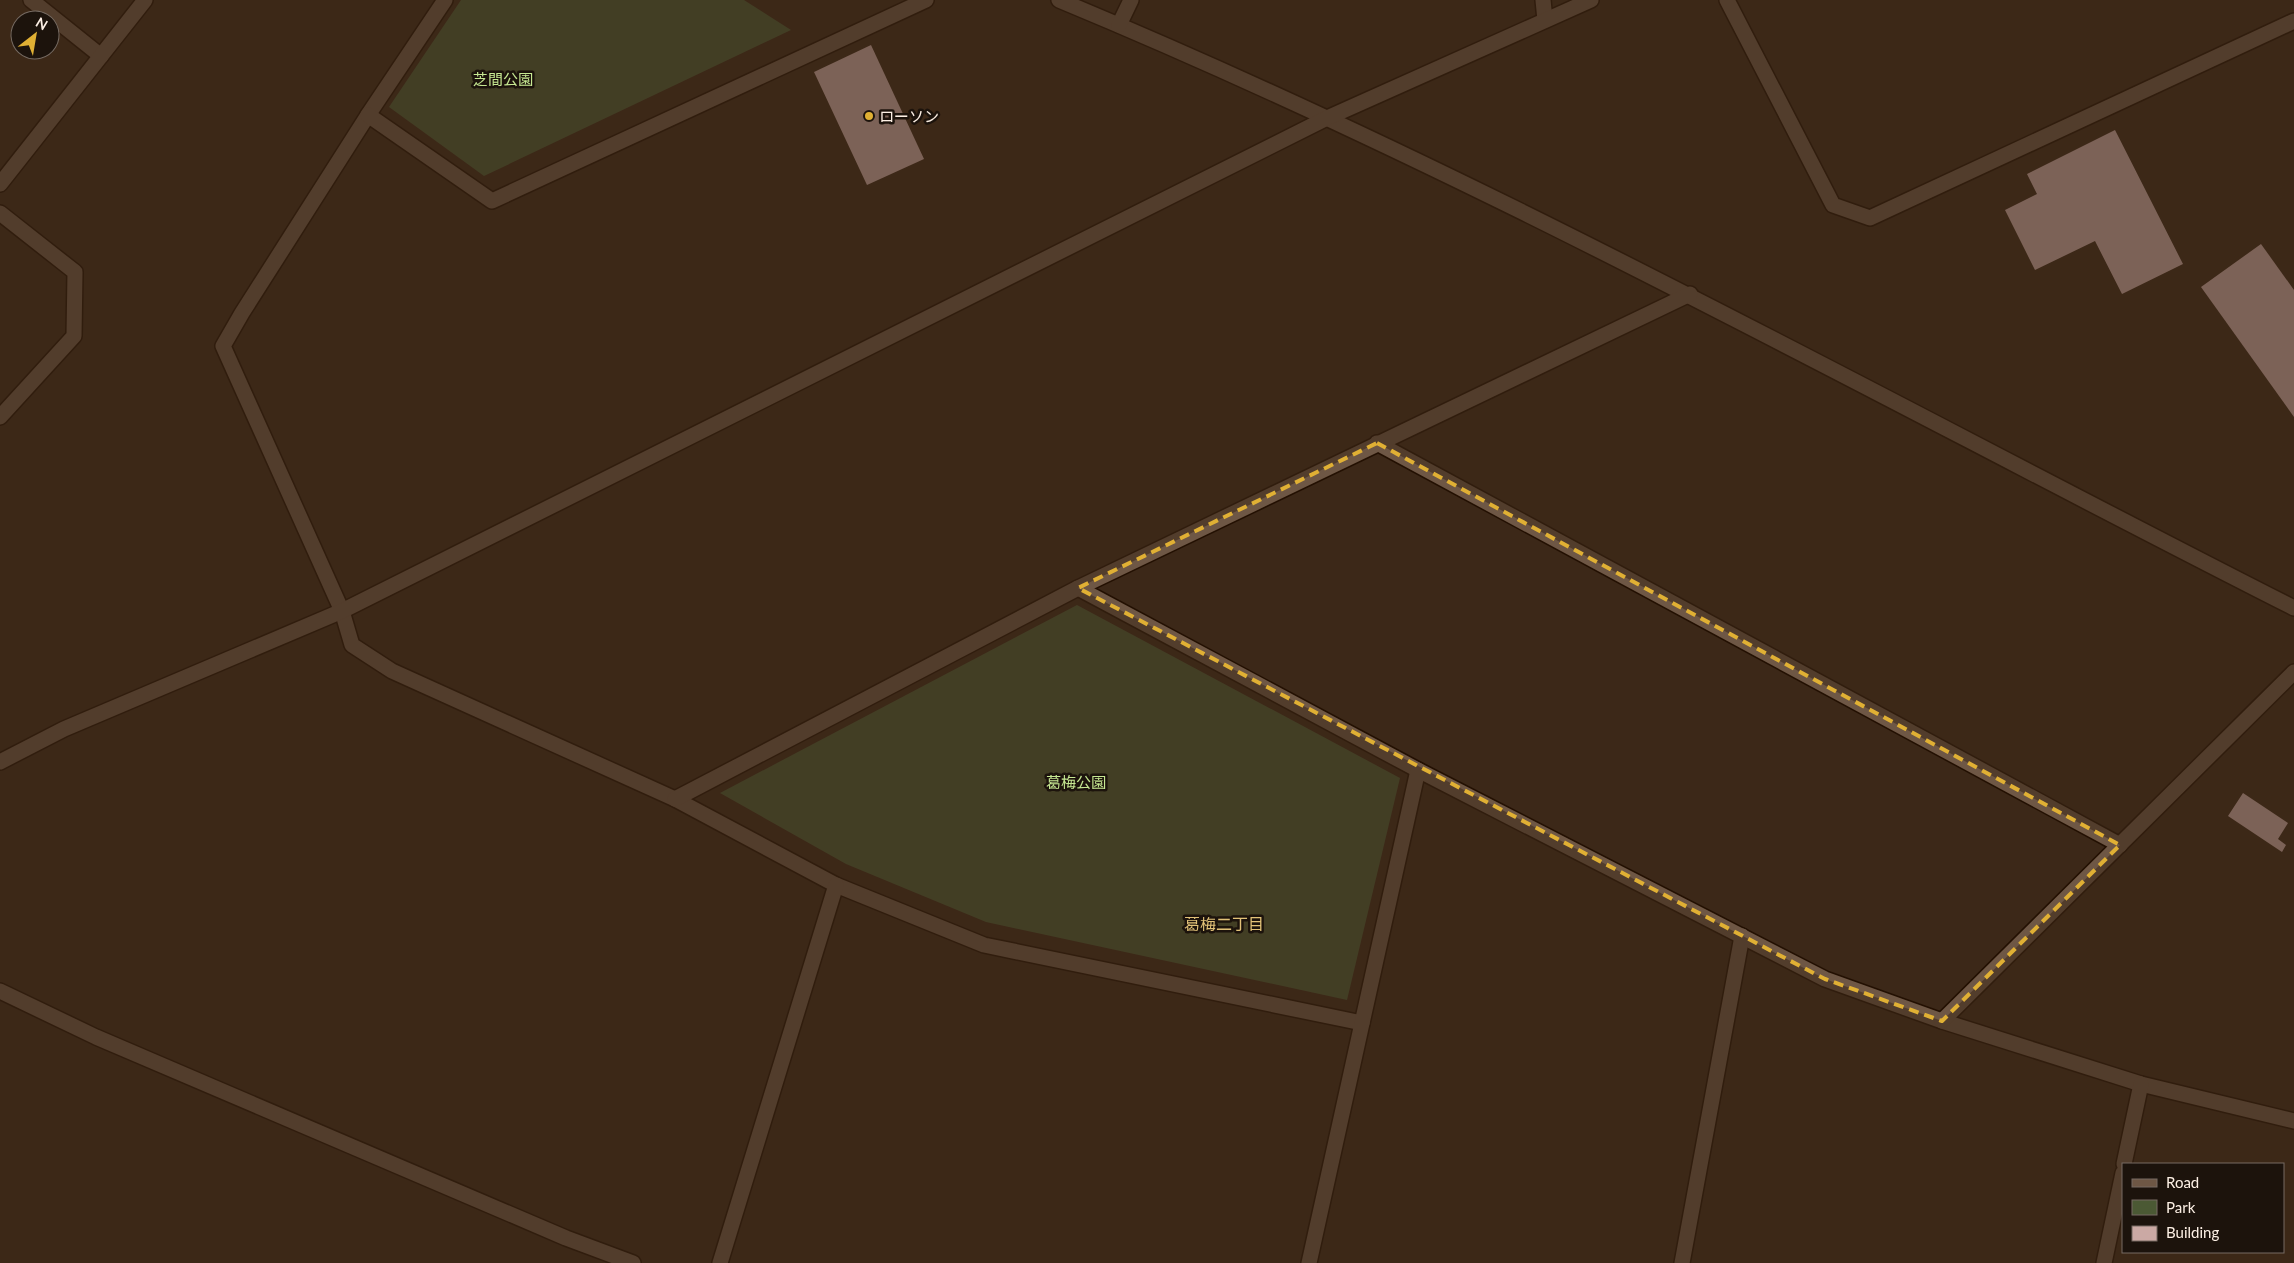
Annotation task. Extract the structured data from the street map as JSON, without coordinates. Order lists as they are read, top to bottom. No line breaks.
{"districts":["葛梅二丁目"],"parks":["芝間公園","葛梅公園"],"places":["ローソン"],"legend":["Road","Park","Building"],"north":"top right"}
